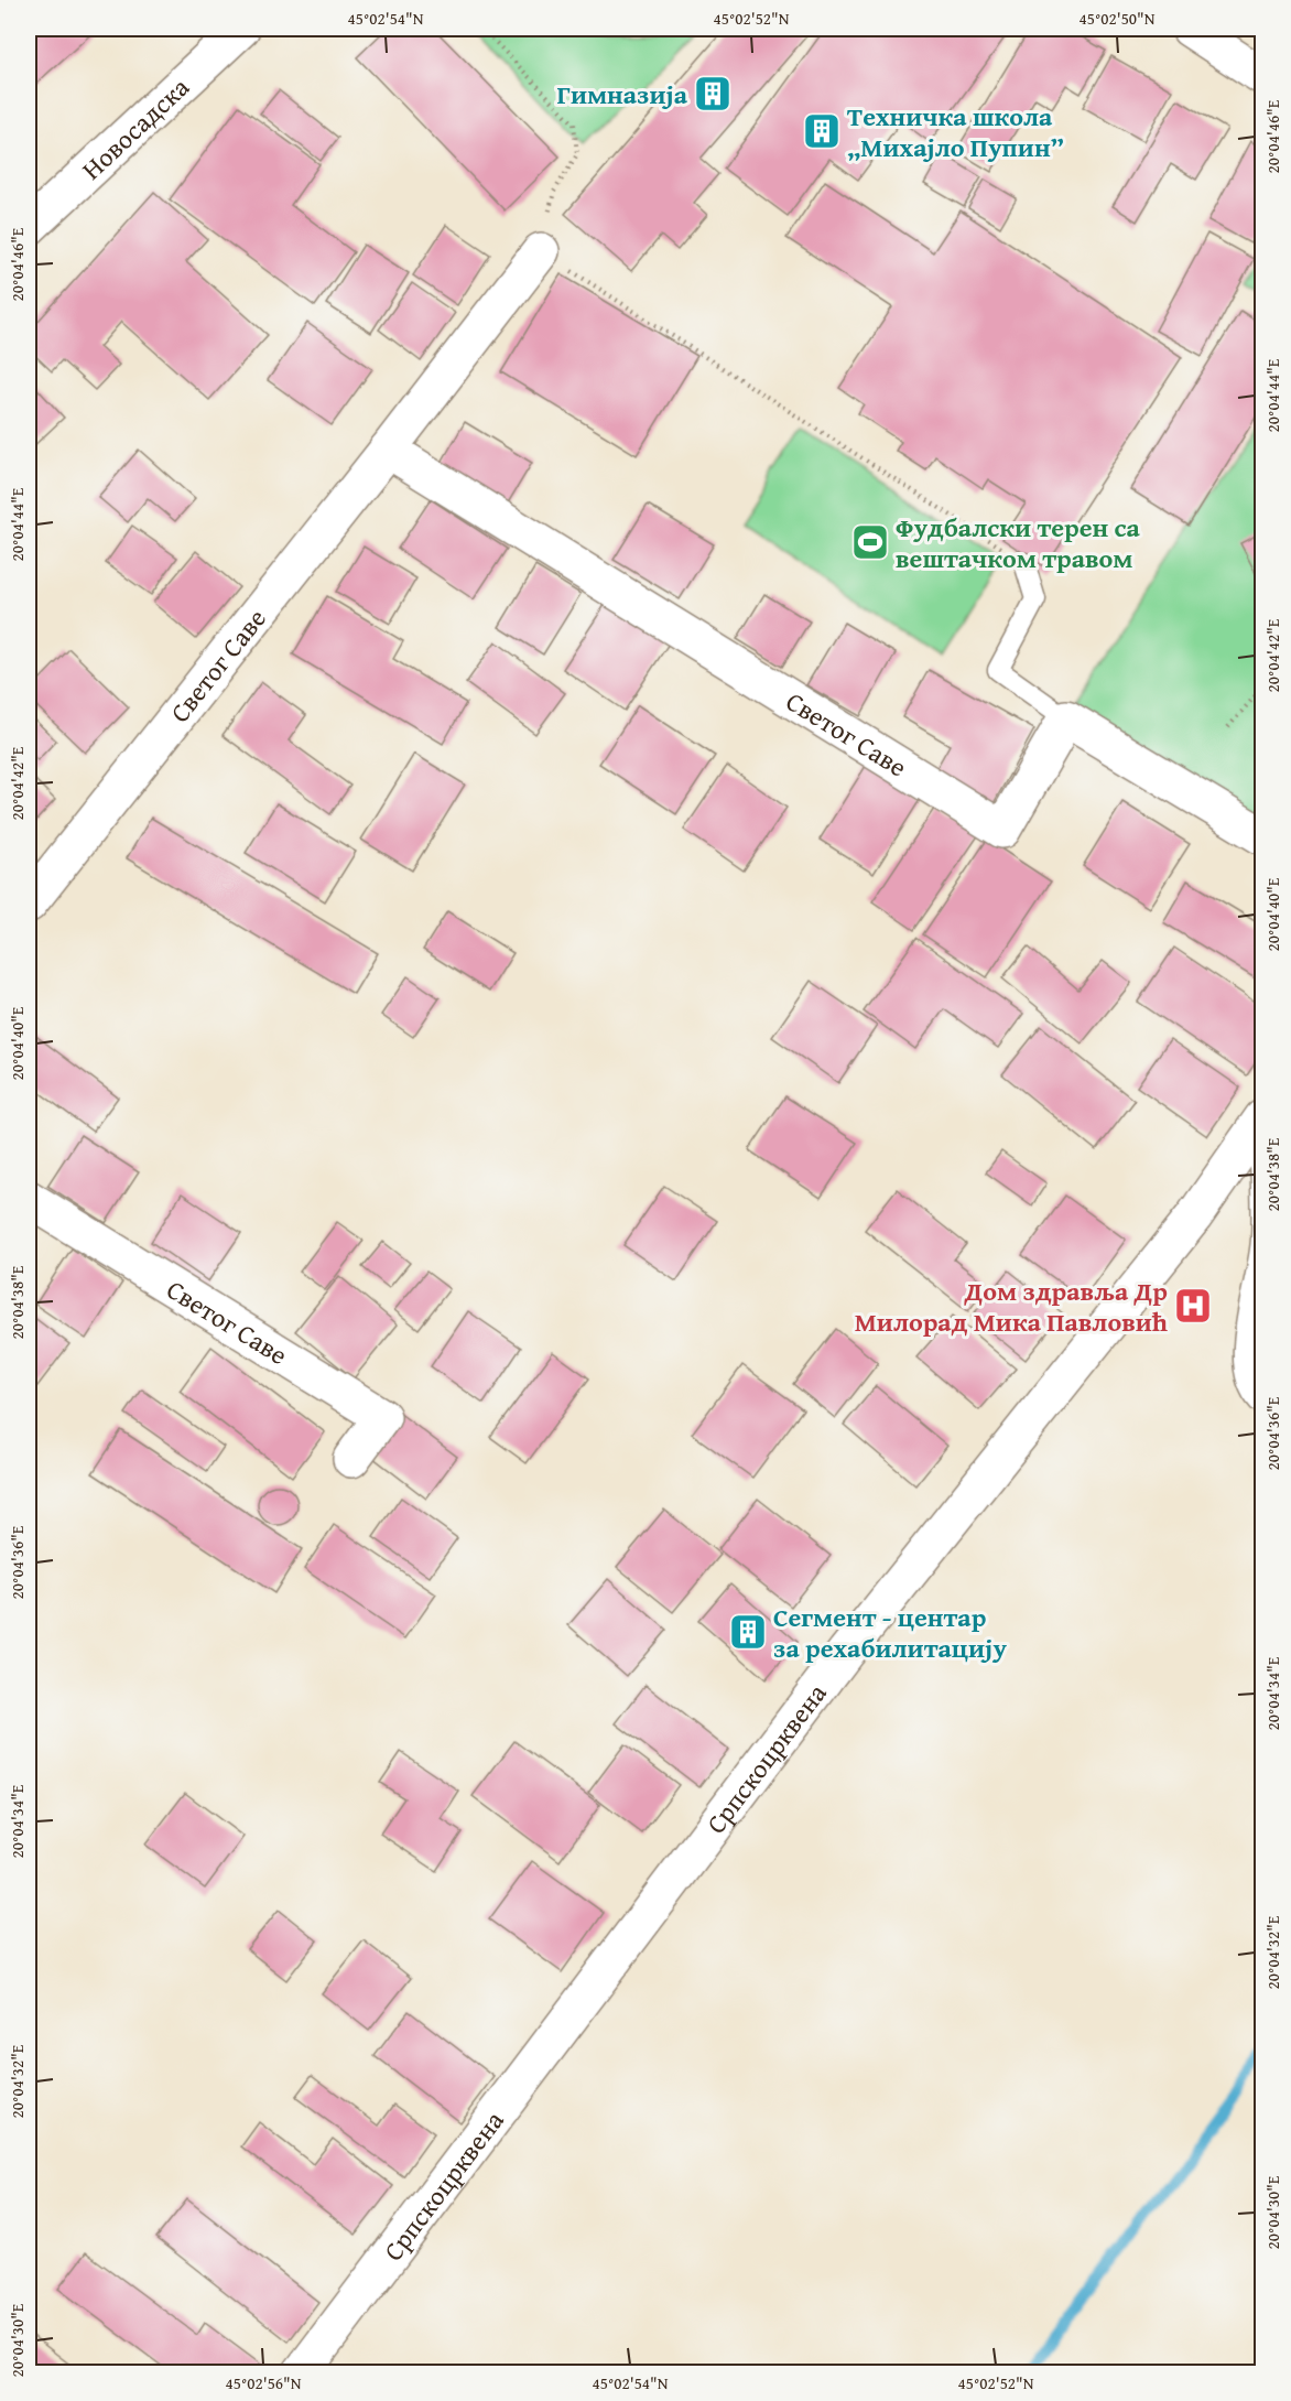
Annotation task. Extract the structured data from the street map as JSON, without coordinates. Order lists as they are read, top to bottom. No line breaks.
{"streets":{"street":["Новосадска","Светог Саве","Српскоцрквена"]},"places":{"building":["Гимназија","Техничка школа „Михајло Пупин”","Сегмент - центар за рехабилитацију"],"sports":["Фудбалски терен са вештачком травом"],"hospital":["Дом здравља Др Милорад Мика Павловић"]},"coordinates":["45°02'54\"N","45°02'52\"N","45°02'50\"N","20°04'46\"E","20°04'44\"E","20°04'42\"E","20°04'40\"E","20°04'38\"E","20°04'36\"E","20°04'34\"E","20°04'32\"E","20°04'30\"E","45°02'56\"N"]}
